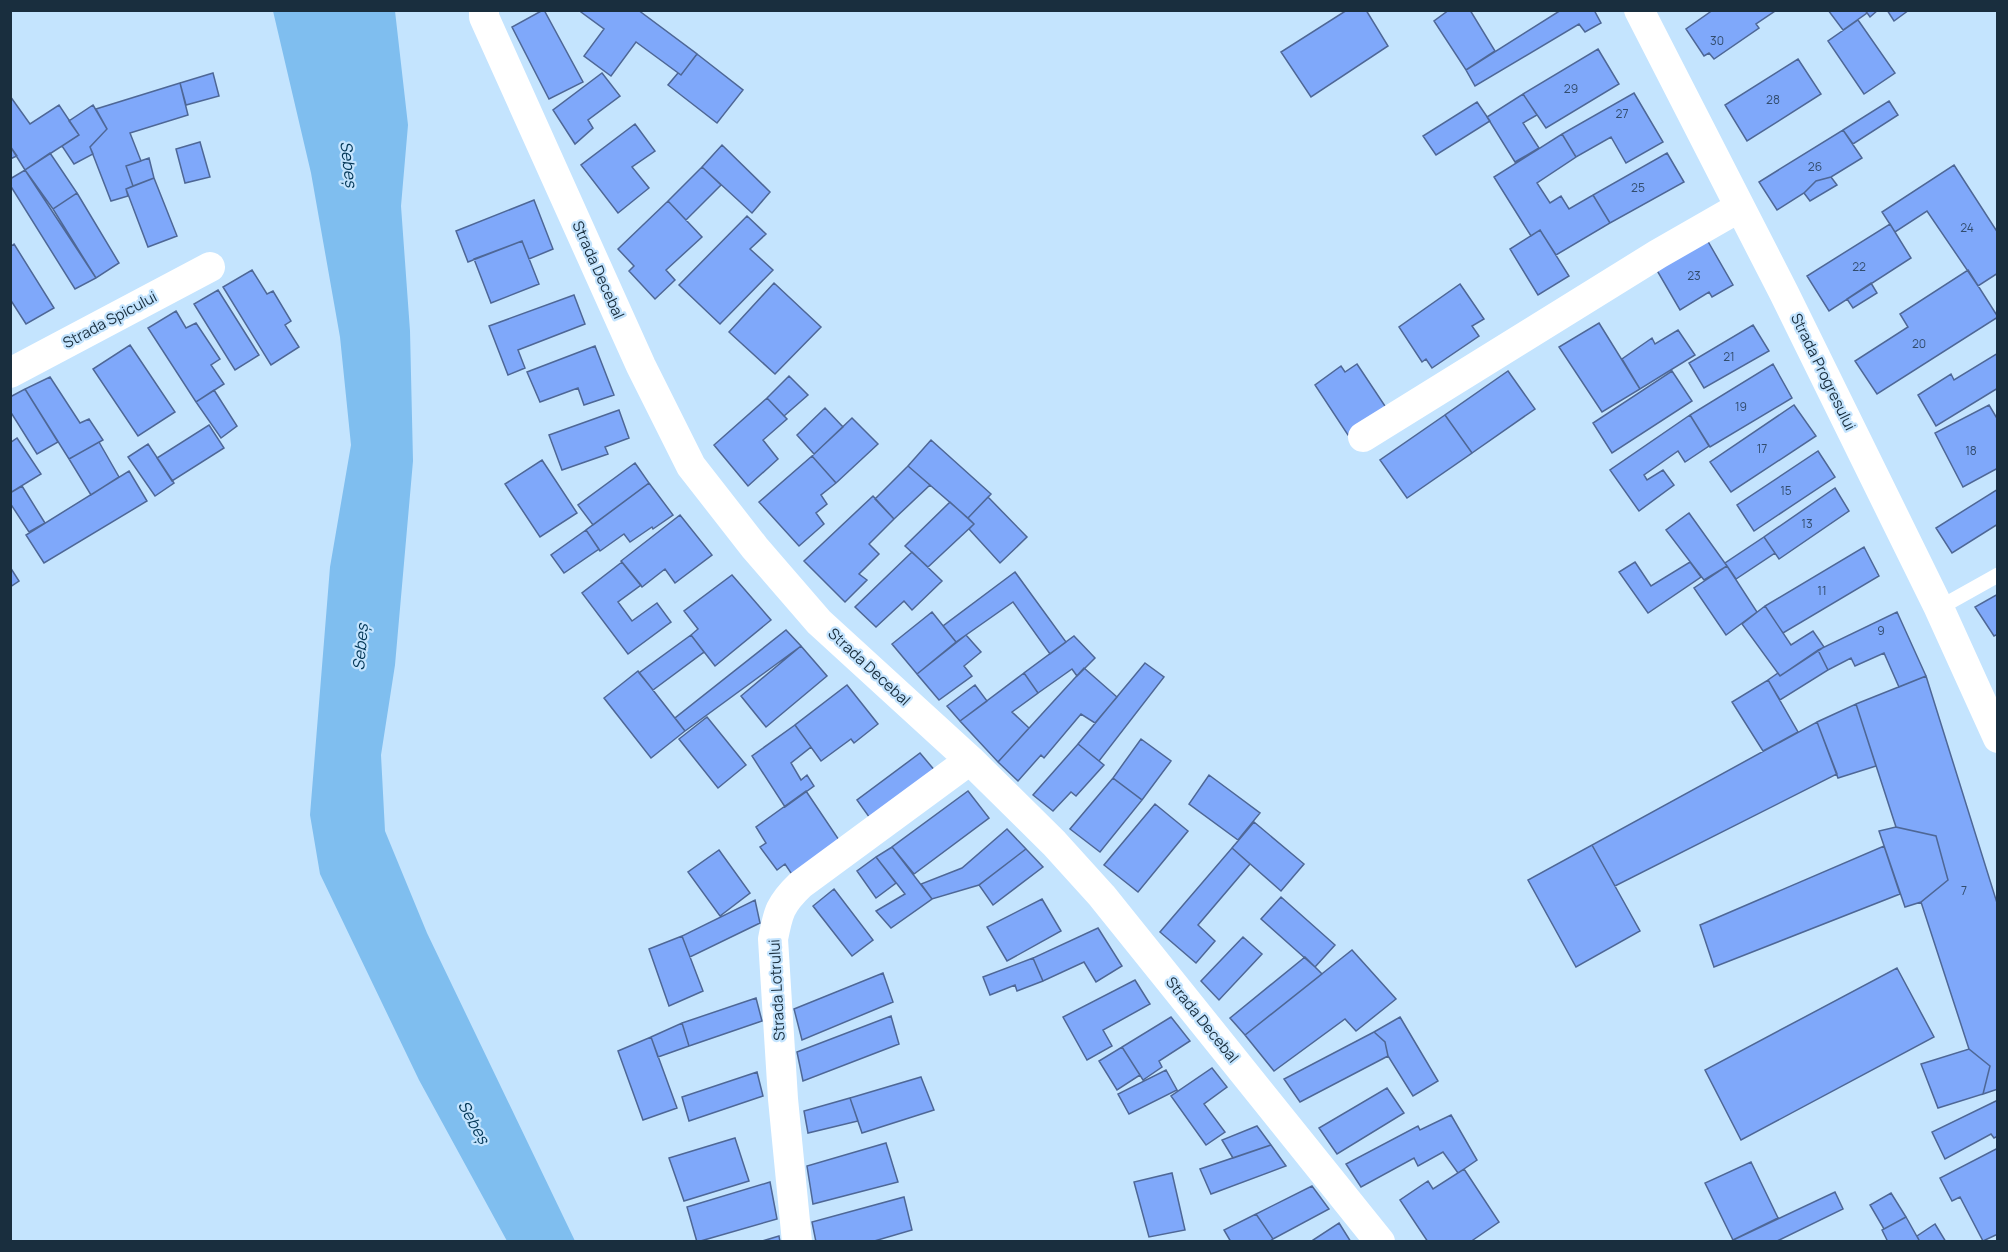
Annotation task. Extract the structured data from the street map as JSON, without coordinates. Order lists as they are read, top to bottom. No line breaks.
{"streets":{"street":["Strada Decebal","Strada Spicului","Strada Progresului","Strada Lotrului"]},"crossings":[["Strada Decebal","Strada Lotrului"]],"water":["Sebeș"],"house_numbers":["30","29","28","27","26","25","24","22","23","20","21","19","17","18","15","13","11","9","7"]}
